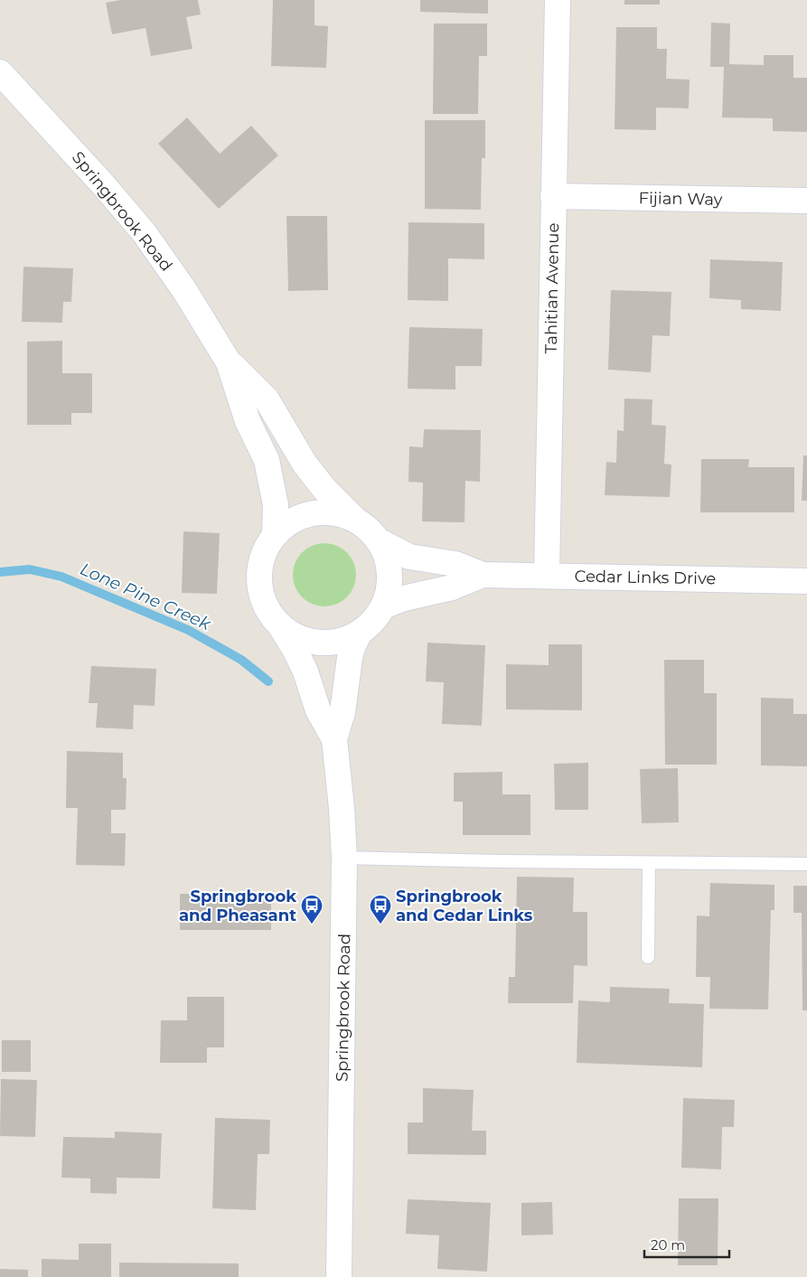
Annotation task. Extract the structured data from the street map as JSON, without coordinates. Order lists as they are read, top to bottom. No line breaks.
{"streets":{"street":["Fijian Way","Springbrook Road","Tahitian Avenue","Cedar Links Drive"]},"crossings":[["Fijian Way","Tahitian Avenue"],["Springbrook Road","Cedar Links Drive"],["Tahitian Avenue","Cedar Links Drive"]],"water":["Lone Pine Creek"],"places":{"bus stop":["Springbrook and Pheasant","Springbrook and Cedar Links"]},"scale_bar":"20 m"}
